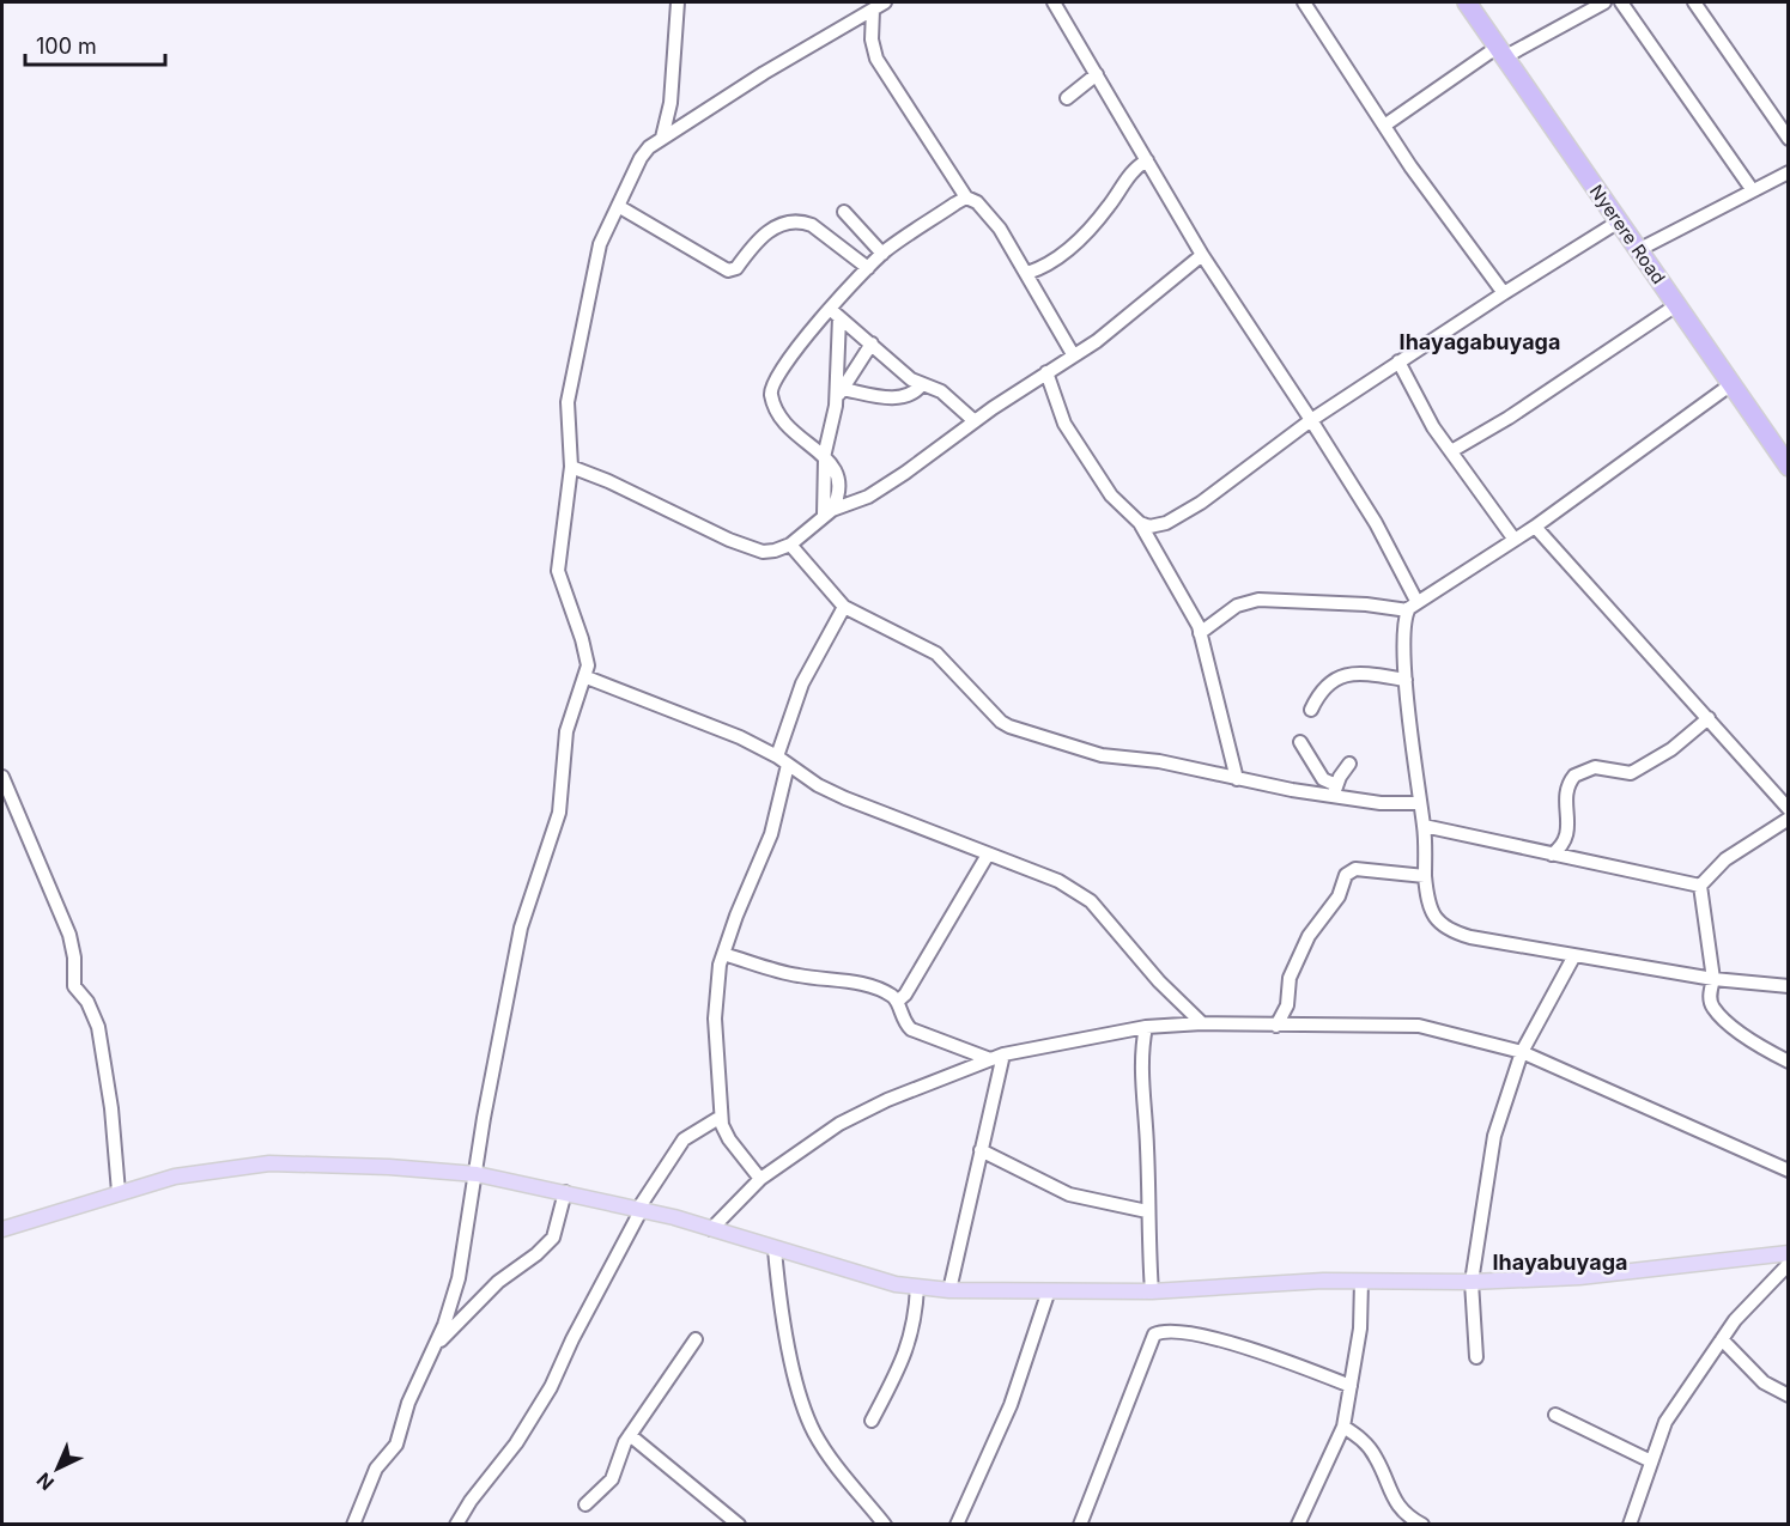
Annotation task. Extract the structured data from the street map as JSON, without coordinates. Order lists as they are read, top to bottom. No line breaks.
{"streets":{"highway":["Nyerere Road"]},"districts":["Ihayagabuyaga","Ihayabuyaga"],"scale_bar":"100 m","north":"bottom left"}
